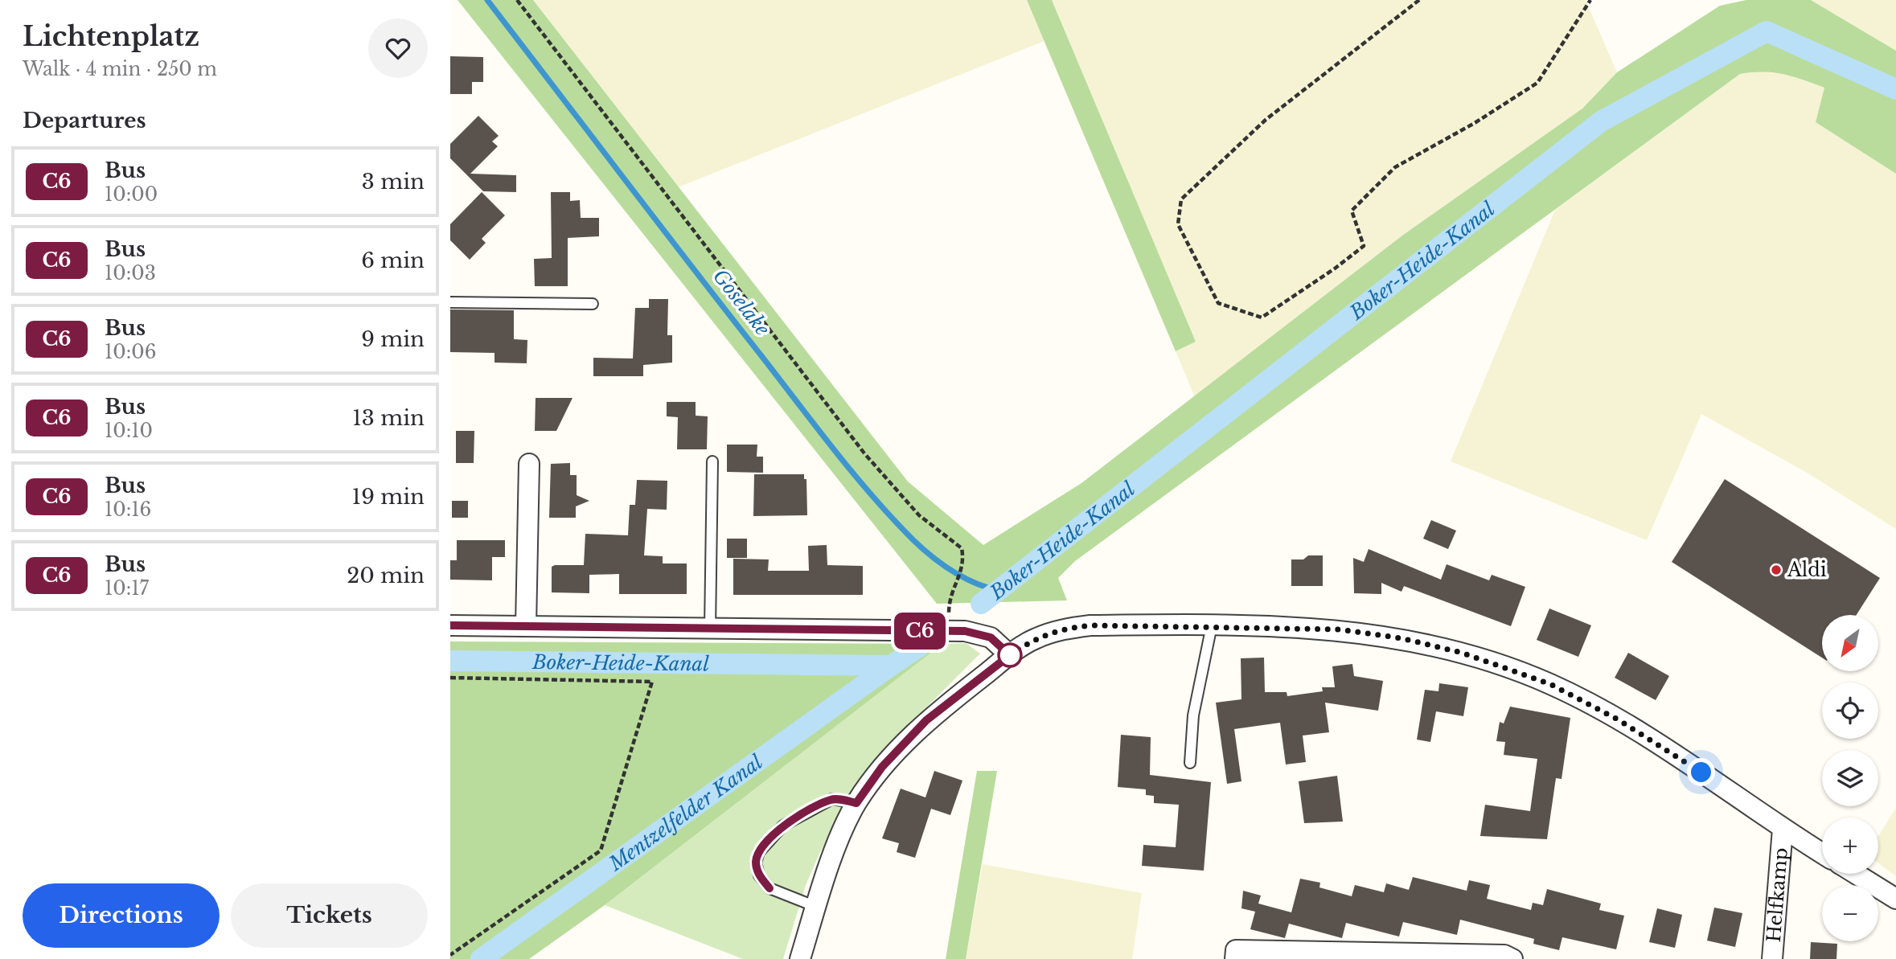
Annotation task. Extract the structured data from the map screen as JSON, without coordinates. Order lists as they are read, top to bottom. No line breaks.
{"streets":{"street":["Helfkamp"]},"water":["Boker-Heide-Kanal","Goselake","Mentzelfelder Kanal"],"places":["Aldi"],"lines":["bus line C6"],"north":"bottom left","page":{"heading":[["Lichtenplatz","Walk · 4 min · 250 m"],"Departures"],"on_map":"C6","list":[{"mark":"C6","name":"Bus","note":"10:00","value":"3 min"},{"mark":"C6","name":"Bus","note":"10:03","value":"6 min"},{"mark":"C6","name":"Bus","note":"10:06","value":"9 min"},{"mark":"C6","name":"Bus","note":"10:10","value":"13 min"},{"mark":"C6","name":"Bus","note":"10:16","value":"19 min"},{"mark":"C6","name":"Bus","note":"10:17","value":"20 min"}],"map_buttons":["+","−"],"buttons":["Directions","Tickets"]}}
